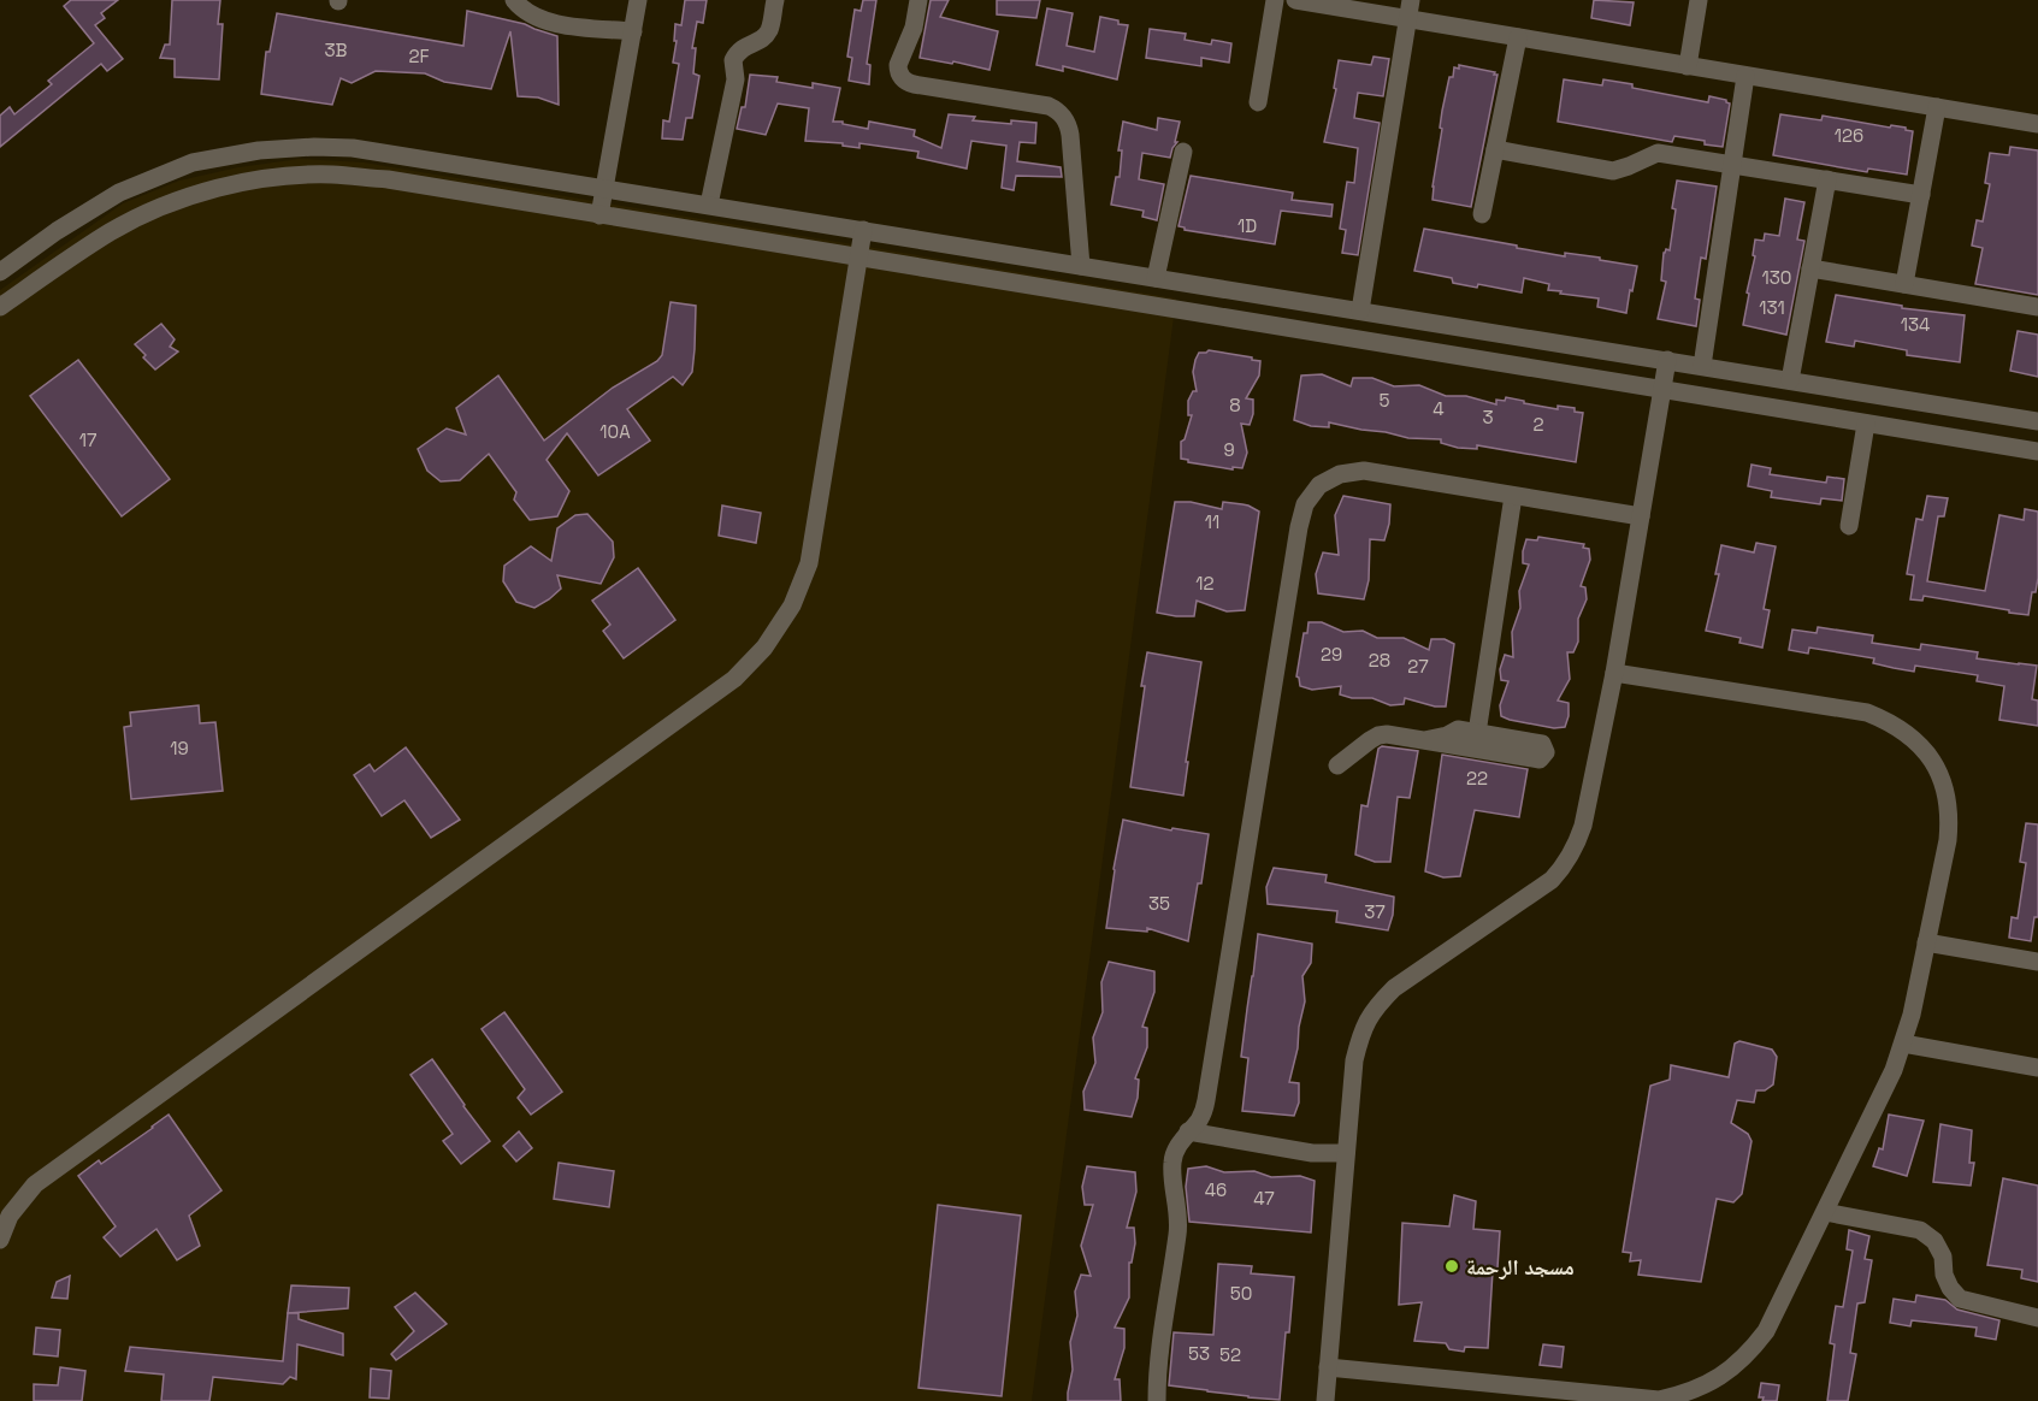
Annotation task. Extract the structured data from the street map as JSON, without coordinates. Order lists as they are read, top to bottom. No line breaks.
{"places":["مسجد الرحمة"],"house_numbers":["3B","2F","126","1D","130","131","134","5","8","4","3","2","10A","17","9","11","12","29","28","27","19","22","35","37","46","47","50","53","52"]}
